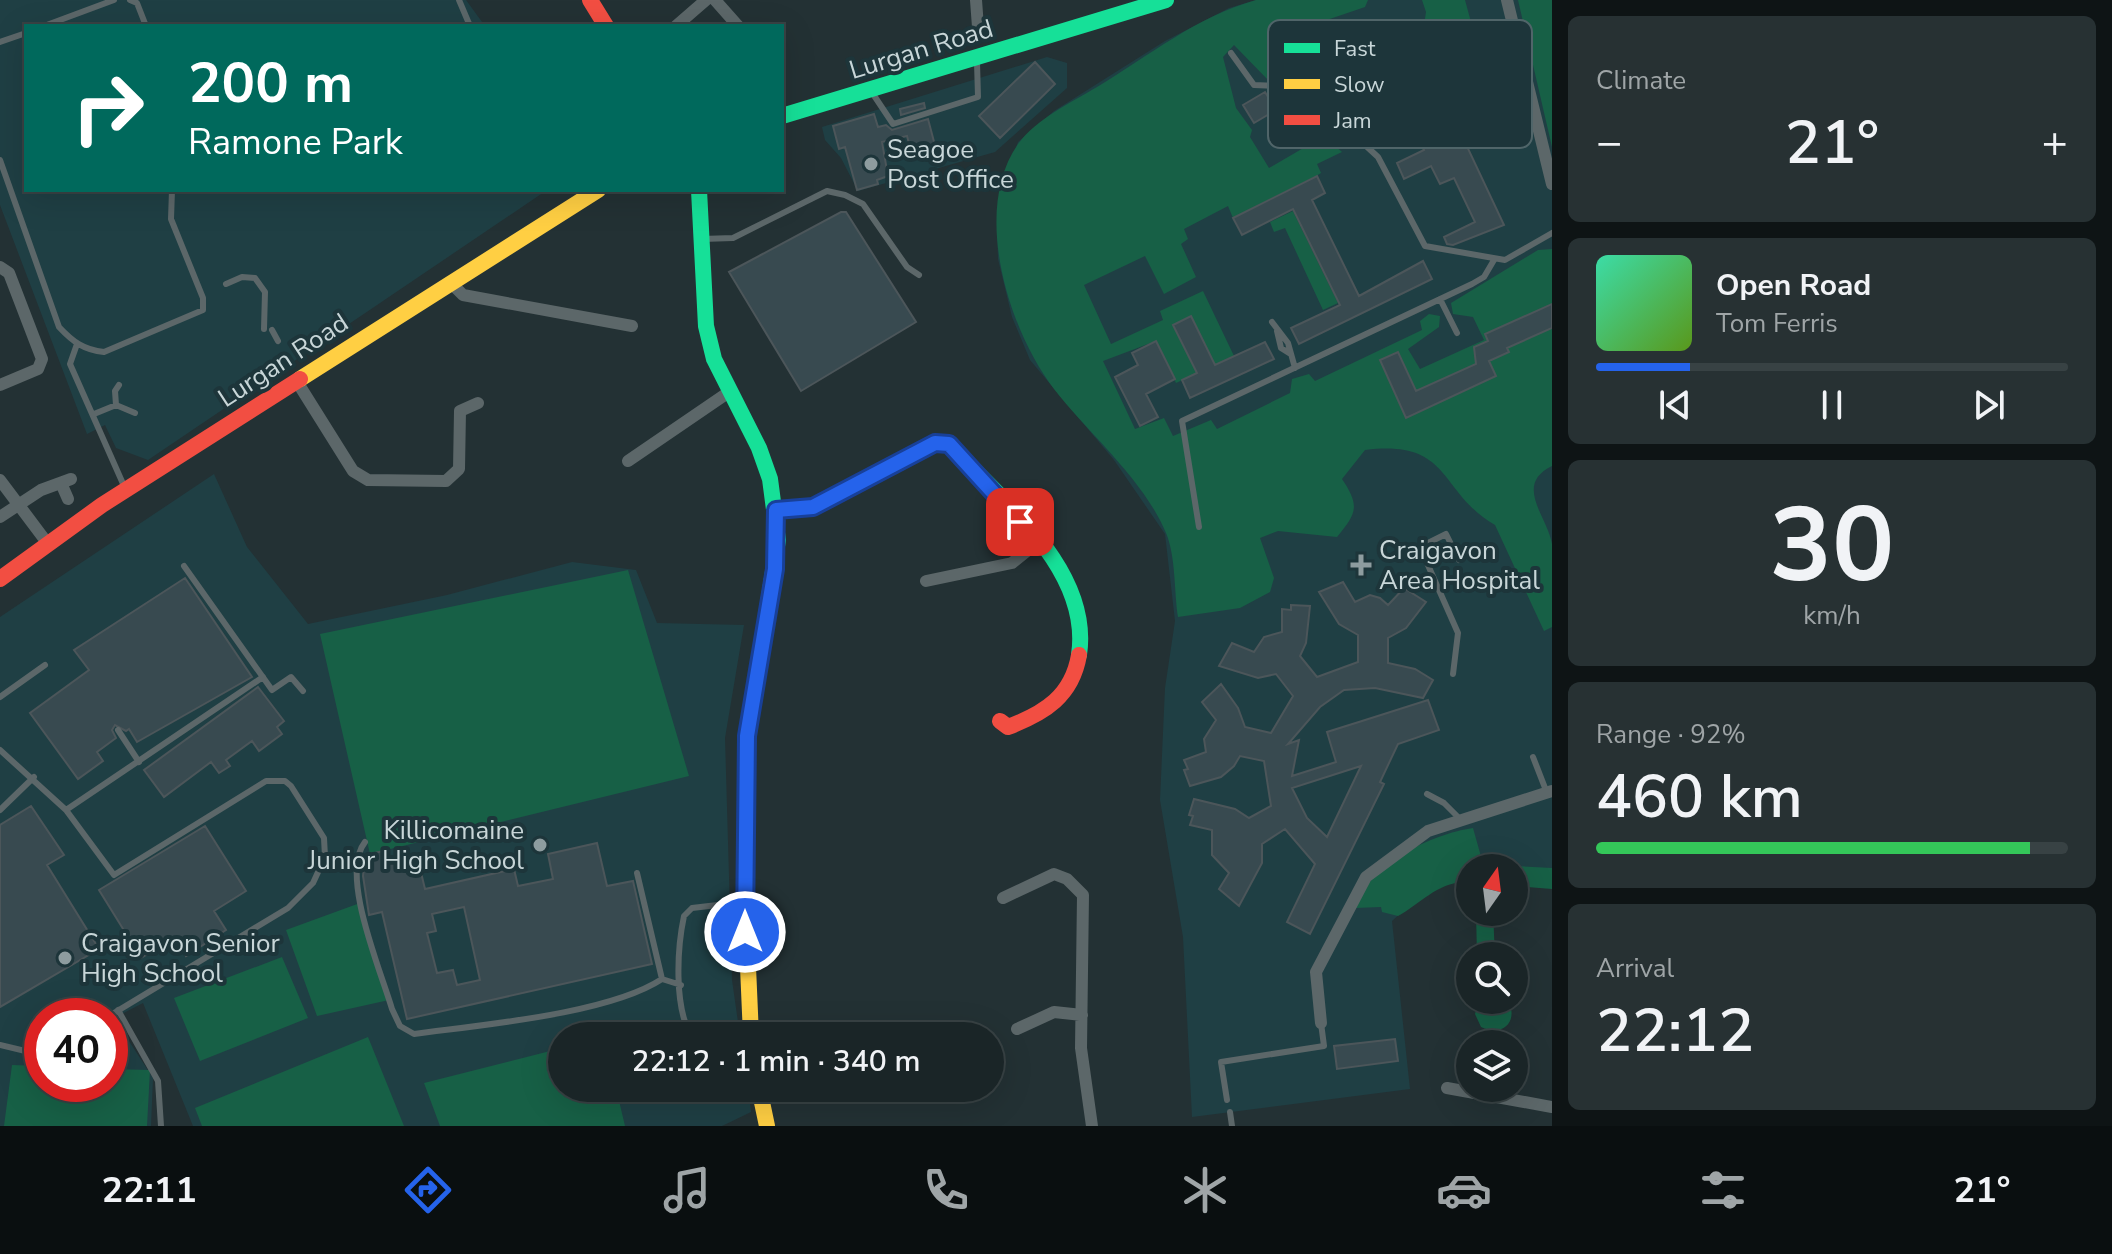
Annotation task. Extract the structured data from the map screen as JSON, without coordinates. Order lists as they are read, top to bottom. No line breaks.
{"streets":{"street":["Lurgan Road"]},"places":{"other":["Seagoe Post Office","Killicomaine Junior High School","Craigavon Senior High School"],"health":["Craigavon Area Hospital"]},"legend":["Fast","Slow","Jam"],"north":"top","page":{"tile":["Climate",["30","km/h"],["Range · 92%","460 km"],["Arrival","22:12"]],"turn":["200 m","Ramone Park"],"heat":["−","21°","+"],"song":["Open Road","Tom Ferris"],"limit":"40","trip":"22:12 · 1 min · 340 m","tabs":["22:11","21°"]}}
